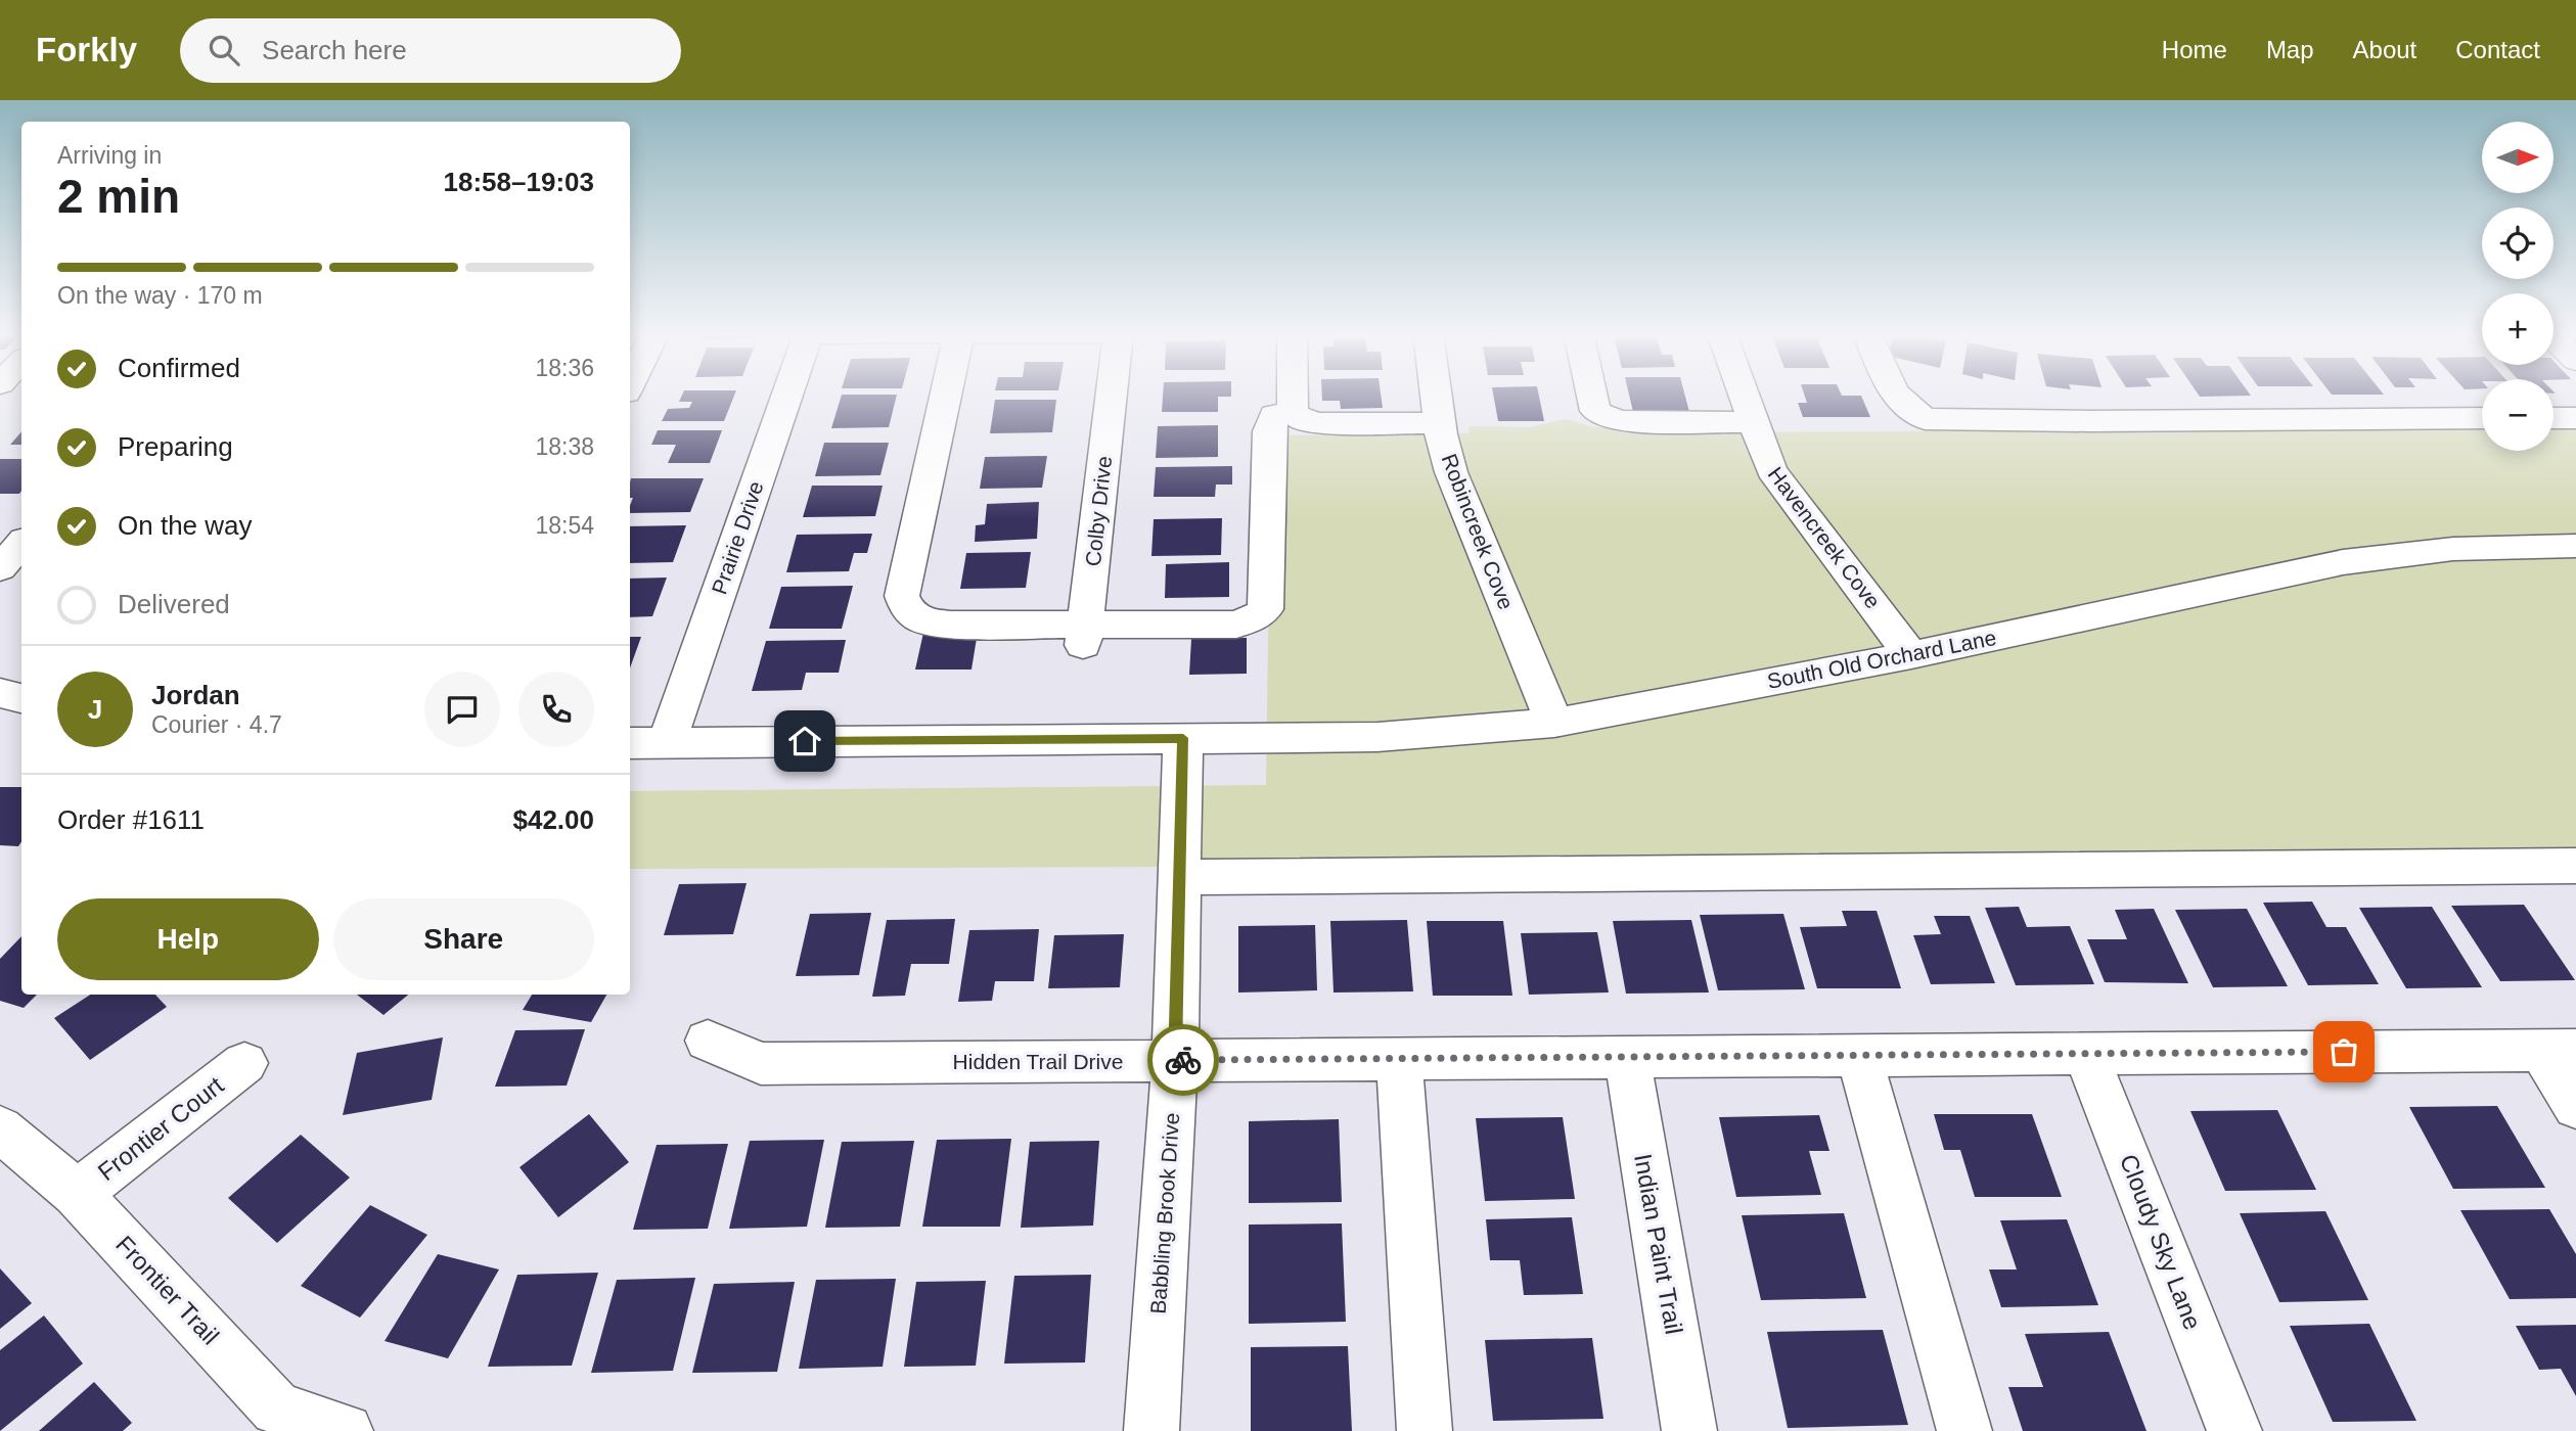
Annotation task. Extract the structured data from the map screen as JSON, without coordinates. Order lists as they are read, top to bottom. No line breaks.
{"streets":{"street":["Colby Drive","Robincreek Cove","Prairie Drive","Havencreek Cove","South Old Orchard Lane","Hidden Trail Drive","Frontier Court","Babbling Brook Drive","Cloudy Sky Lane","Indian Paint Trail","Frontier Trail"]},"crossings":[["Robincreek Cove","South Old Orchard Lane"],["Prairie Drive","South Old Orchard Lane"],["Havencreek Cove","South Old Orchard Lane"],["South Old Orchard Lane","Babbling Brook Drive"],["Hidden Trail Drive","Babbling Brook Drive"],["Hidden Trail Drive","Cloudy Sky Lane"],["Hidden Trail Drive","Indian Paint Trail"],["Frontier Court","Frontier Trail"]],"north":"right","page":{"header":"Forkly","search":"Search here","nav":["Home","Map","About","Contact"],"map_buttons":["+","−"],"heading":["2 min","Arriving in","18:58–19:03"],"panel":["Jordan","Courier · 4.7","Order #1611","$42.00"],"bar":"On the way · 170 m","list":[["Confirmed","18:36"],["Preparing","18:38"],["On the way","18:54"],"Delivered"],"round":"J","buttons":["Help","Share"]}}
